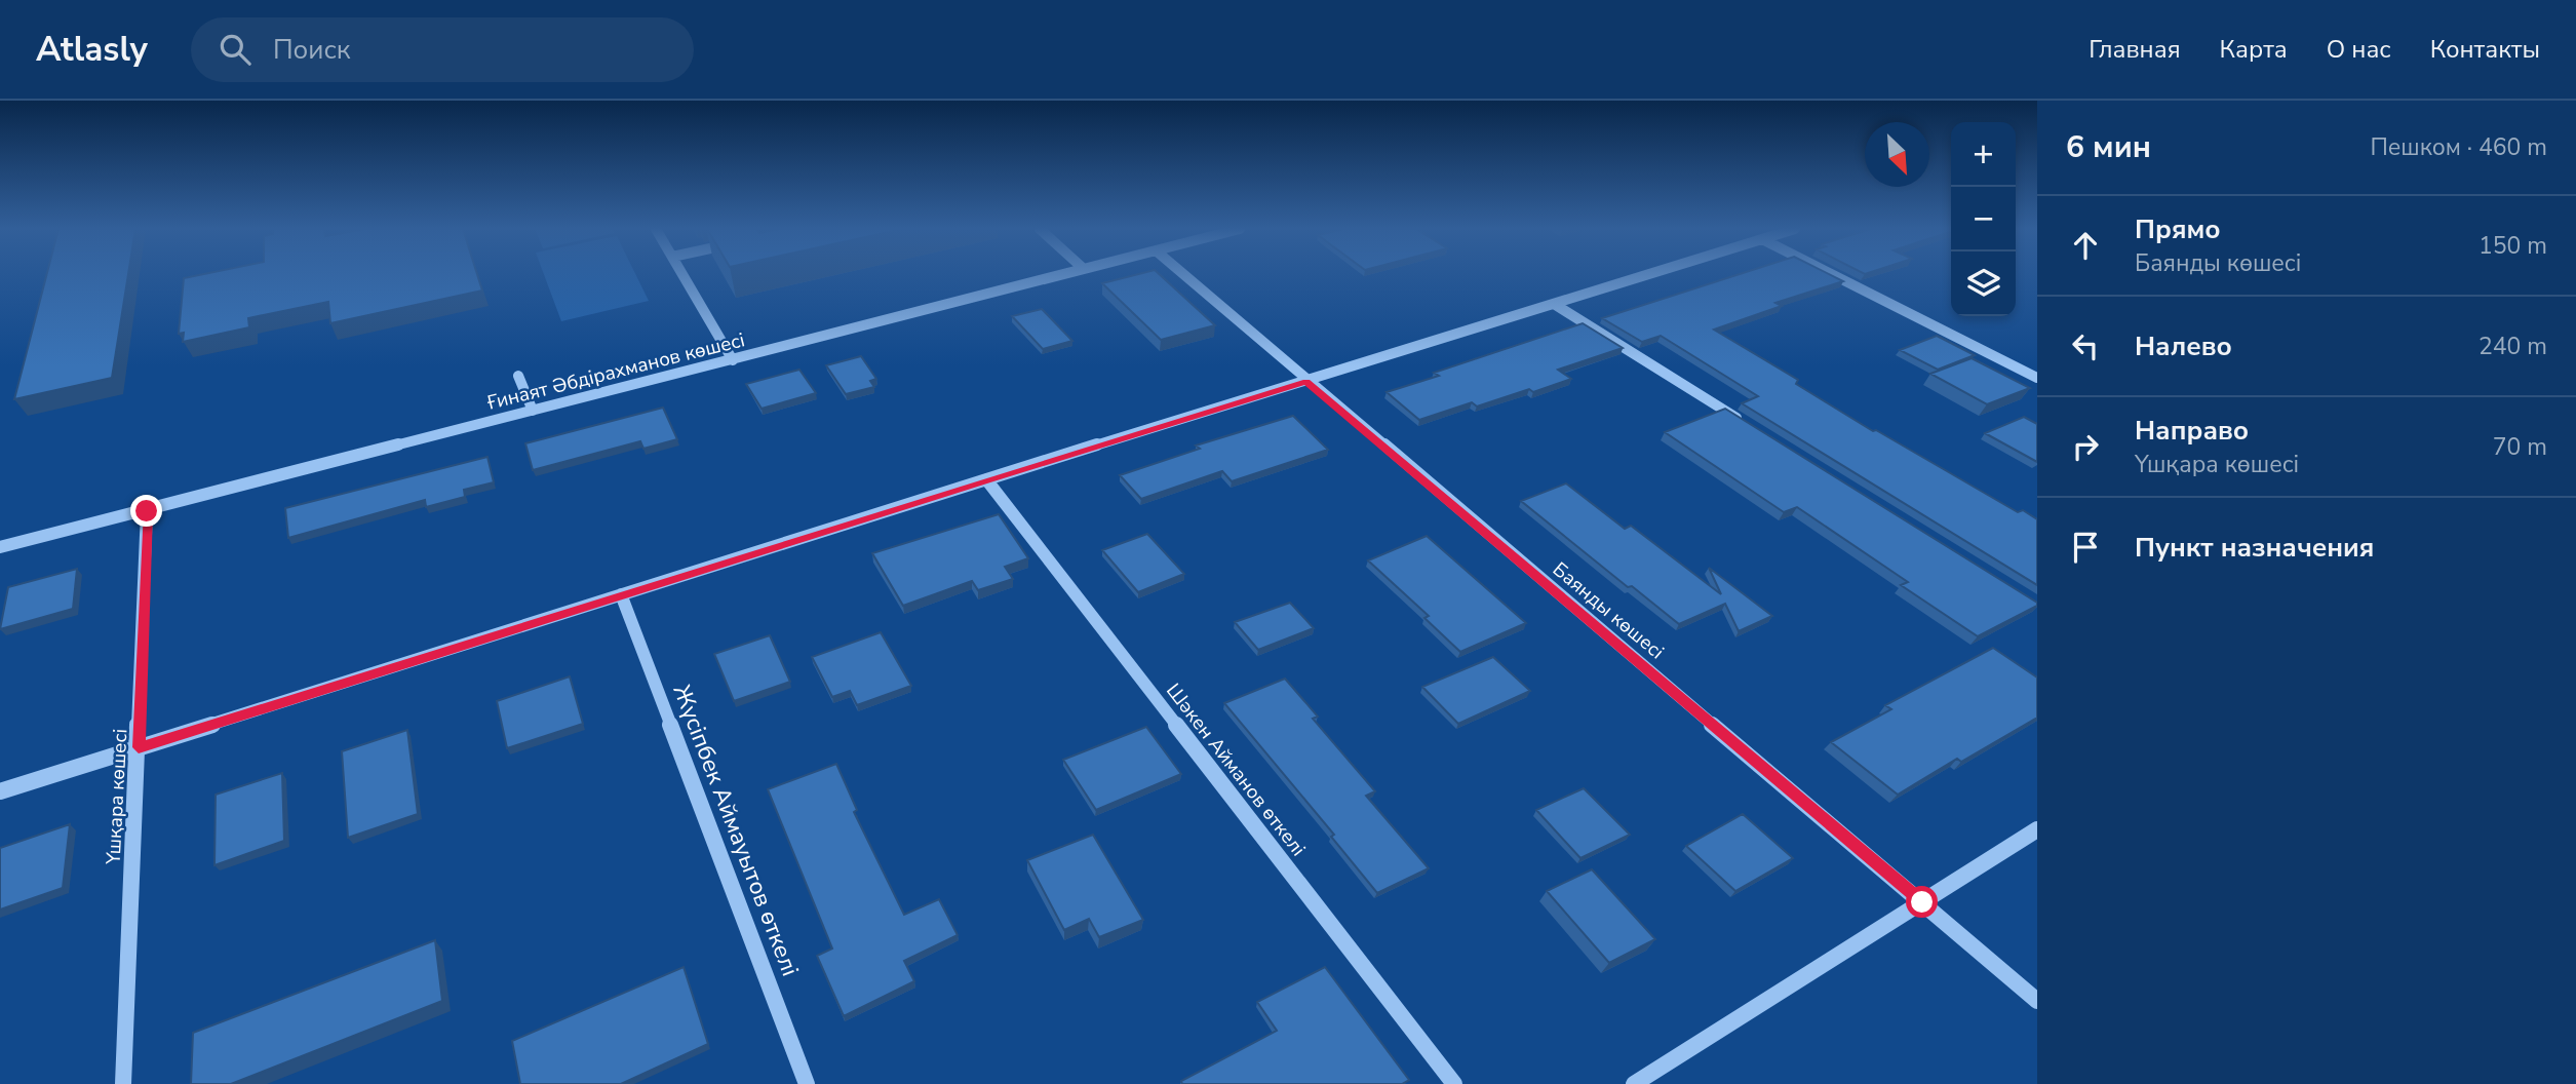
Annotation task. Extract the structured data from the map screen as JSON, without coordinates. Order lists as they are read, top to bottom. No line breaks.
{"streets":{"street":["Ғинаят Әбдірахманов көшесі","Баянды көшесі","Шәкен Айманов өткелі","Үшқара көшесі","Жүсіпбек Аймауытов өткелі"]},"crossings":[["Ғинаят Әбдірахманов көшесі","Үшқара көшесі"]],"north":"bottom right","page":{"header":"Atlasly","search":"Поиск","nav":["Главная","Карта","О нас","Контакты"],"heading":["6 мин","Пешком · 460 m"],"map_buttons":["+","−"],"list":[["Прямо","Баянды көшесі","150 m"],["Налево","240 m"],["Направо","Үшқара көшесі","70 m"],"Пункт назначения"]}}
